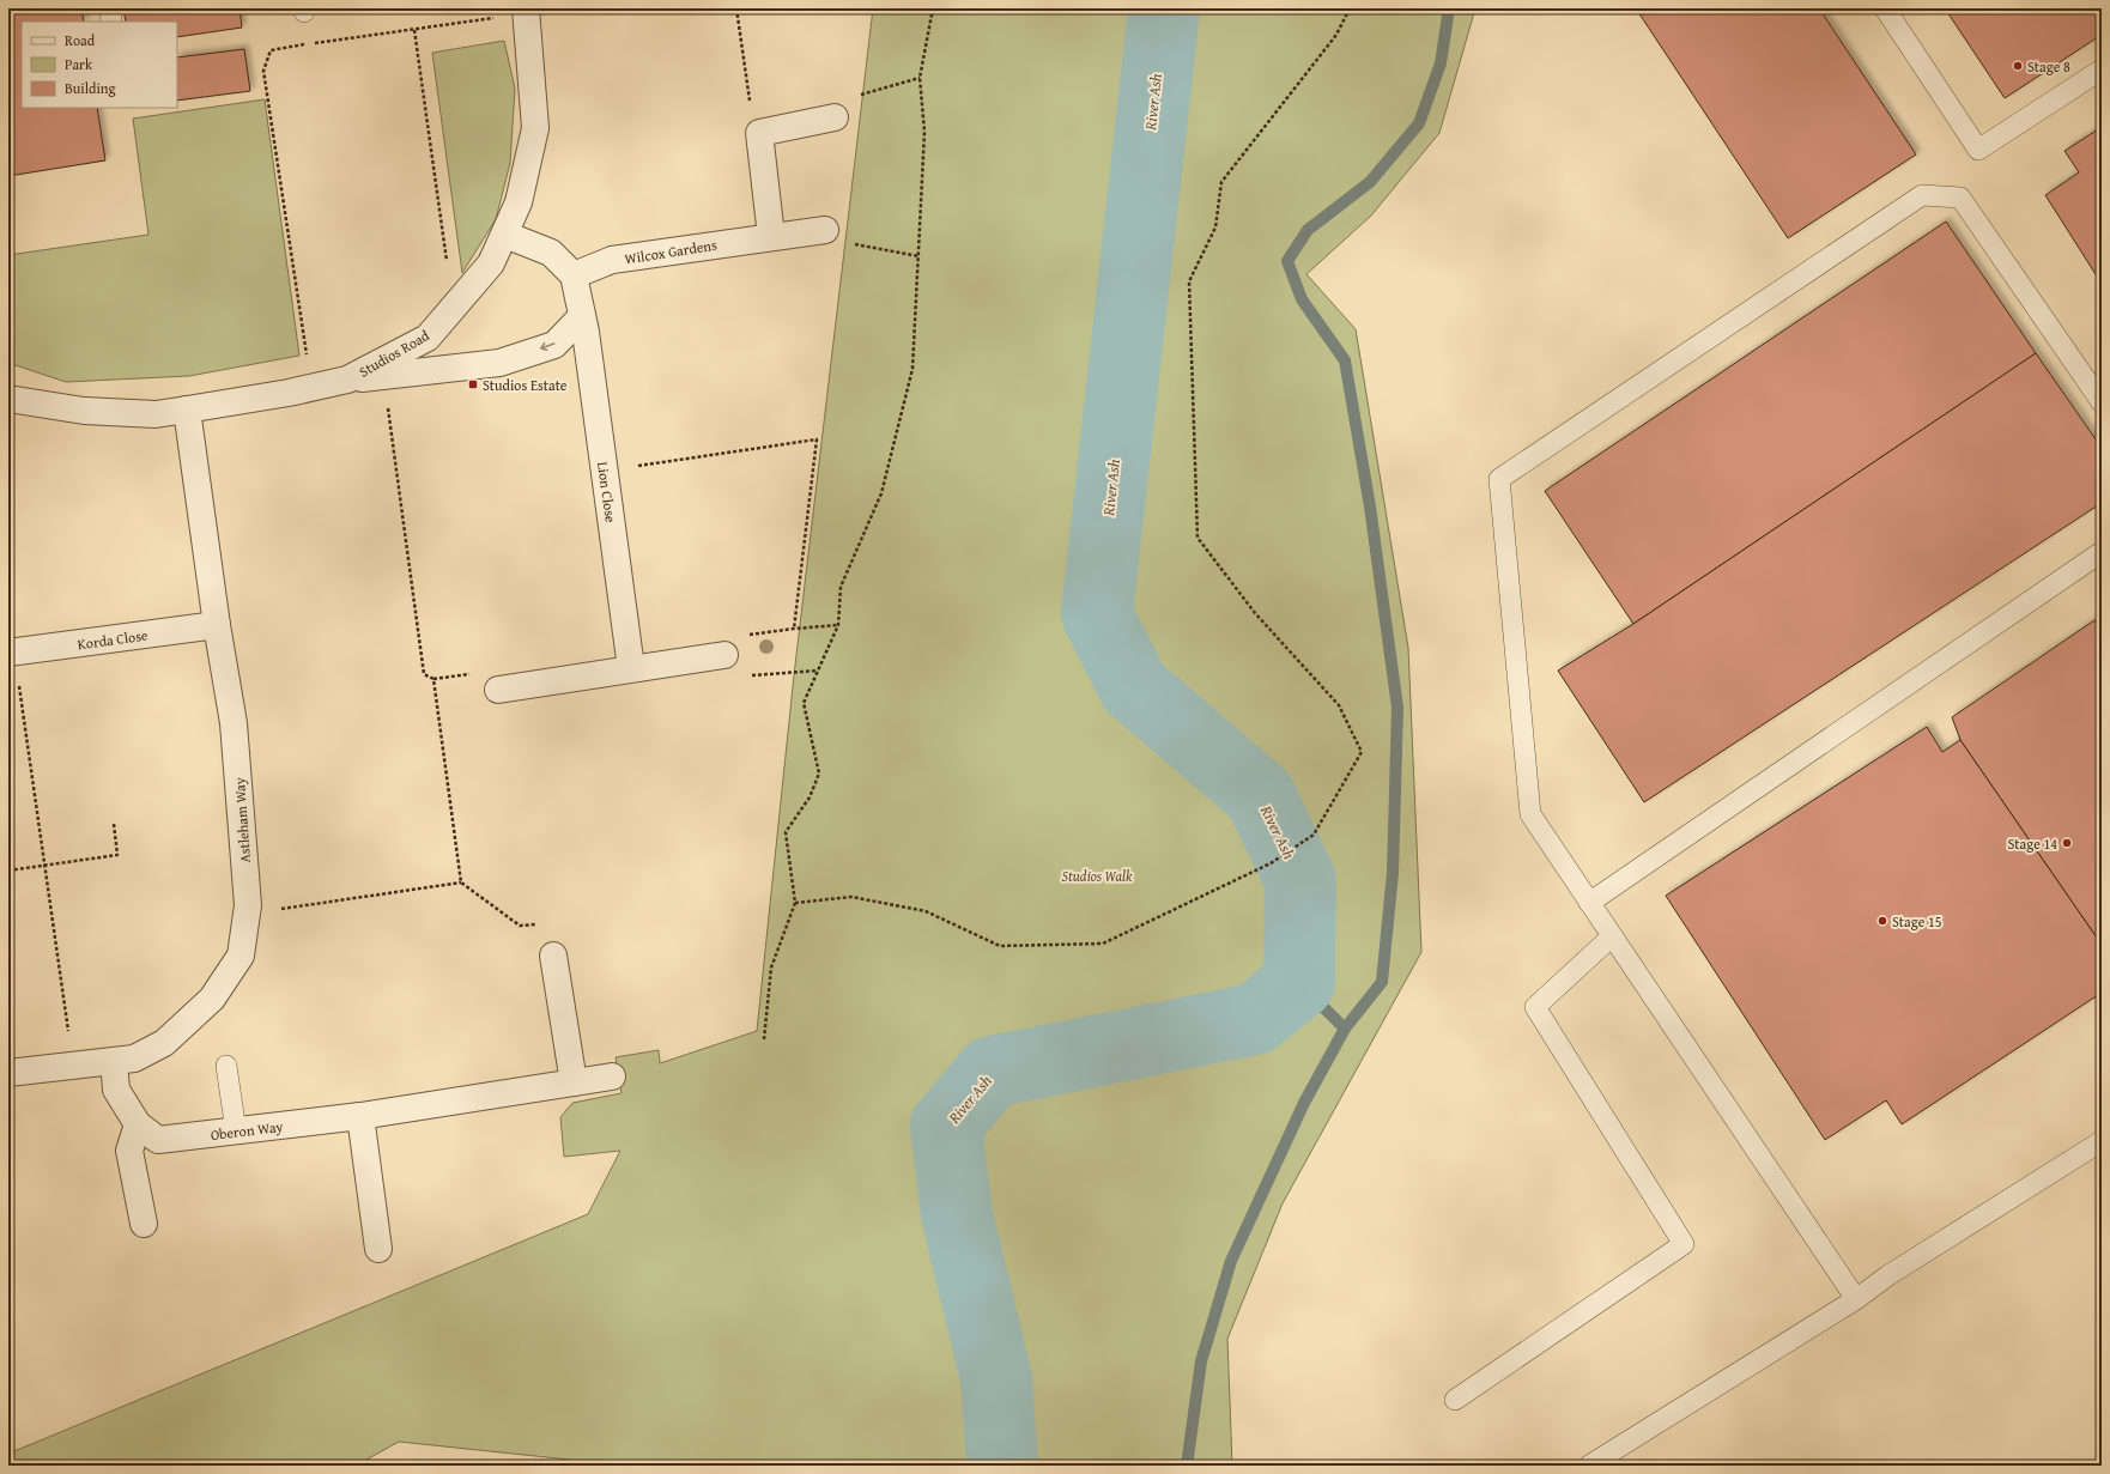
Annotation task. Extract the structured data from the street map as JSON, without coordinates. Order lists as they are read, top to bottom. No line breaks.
{"streets":{"street":["Wilcox Gardens","Studios Road","Lion Close","Korda Close","Astleham Way","Oberon Way"]},"crossings":[["Wilcox Gardens","Lion Close"],["Studios Road","Astleham Way"],["Korda Close","Astleham Way"],["Astleham Way","Oberon Way"]],"water":["River Ash"],"parks":["Studios Walk"],"places":{"other":["Stage 8","Stage 14","Stage 15"],"transit":["Studios Estate"]},"legend":["Road","Park","Building"]}
